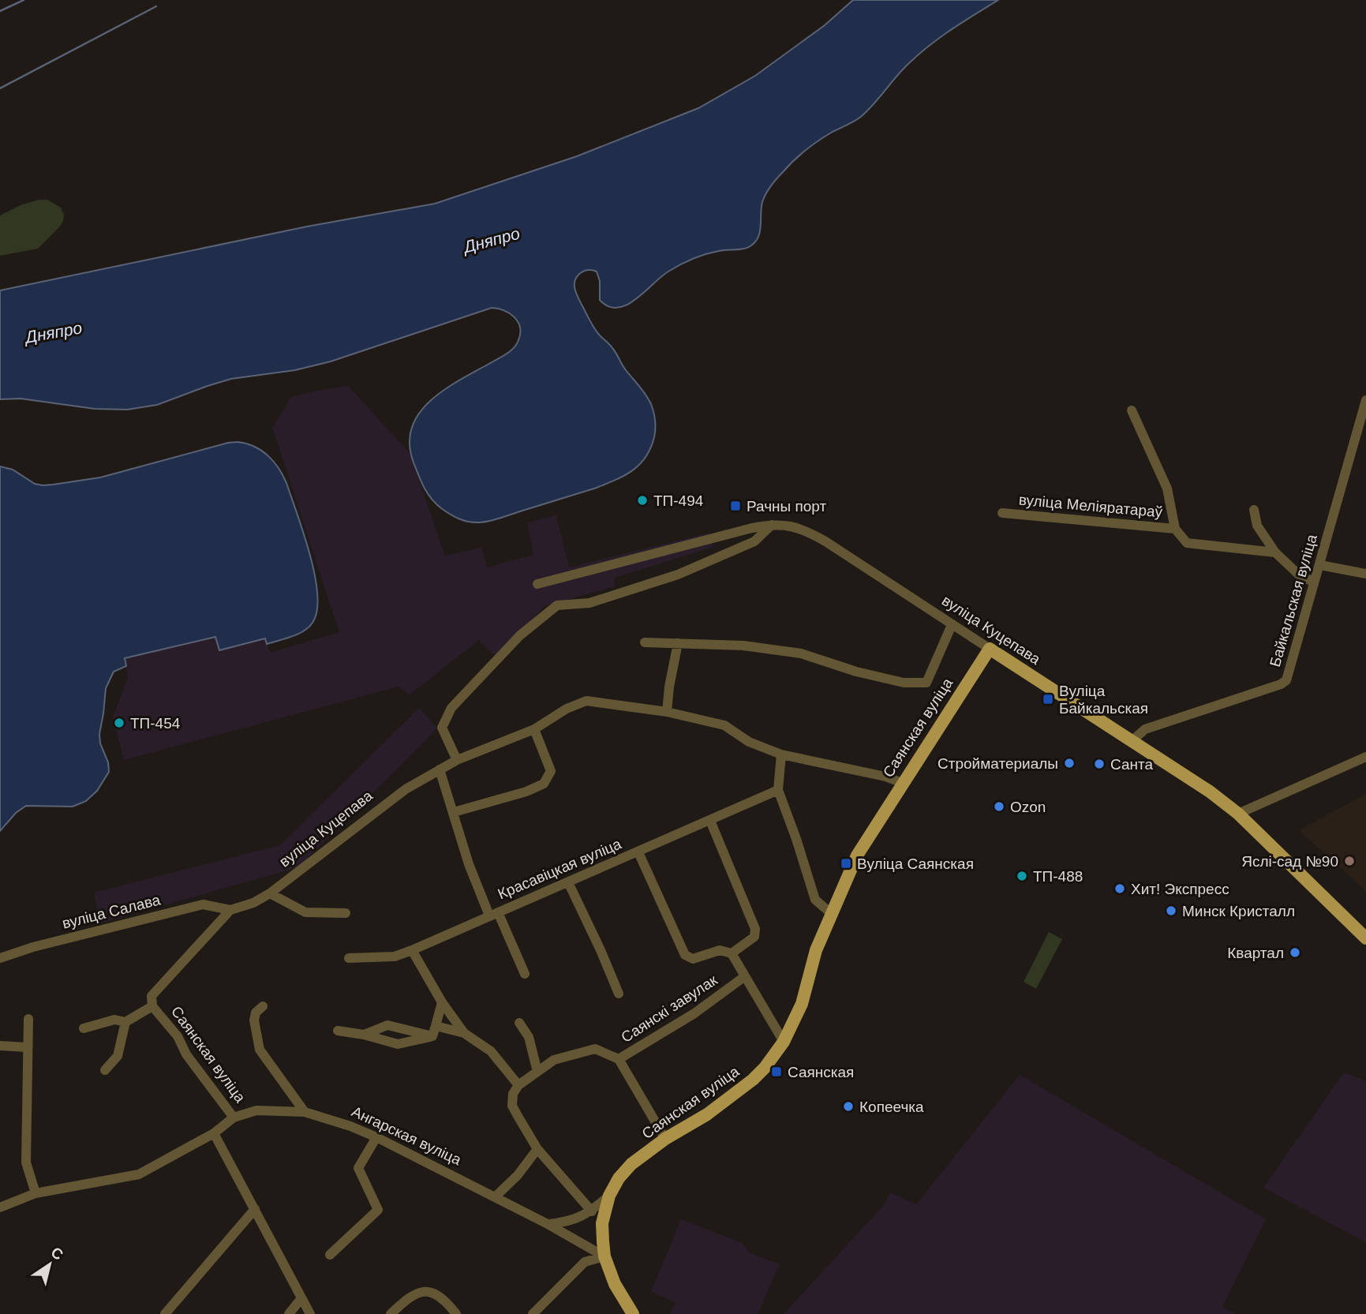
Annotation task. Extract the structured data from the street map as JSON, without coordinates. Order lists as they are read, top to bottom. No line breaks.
{"streets":{"main road":["вуліца Куцепава","Саянская вуліца"],"street":["вуліца Меліяратараў","Байкальская вуліца","Красавіцкая вуліца","вуліца Салава","Саянскі завулак","Ангарская вуліца"]},"crossings":[["Байкальская вуліца","вуліца Куцепава"],["вуліца Куцепава","Саянская вуліца"],["вуліца Куцепава","вуліца Салава"],["Саянская вуліца","вуліца Салава"],["Саянская вуліца","Ангарская вуліца"]],"water":["Дняпро"],"places":{"other":["ТП-494","ТП-454","Стройматериалы","Санта","Ozon","Яслі-сад №90","ТП-488","Хит! Экспресс","Минск Кристалл","Квартал","Копеечка"],"transit":["Рачны порт","Вуліца Байкальская","Вуліца Саянская","Саянская"]},"north":"top right"}
